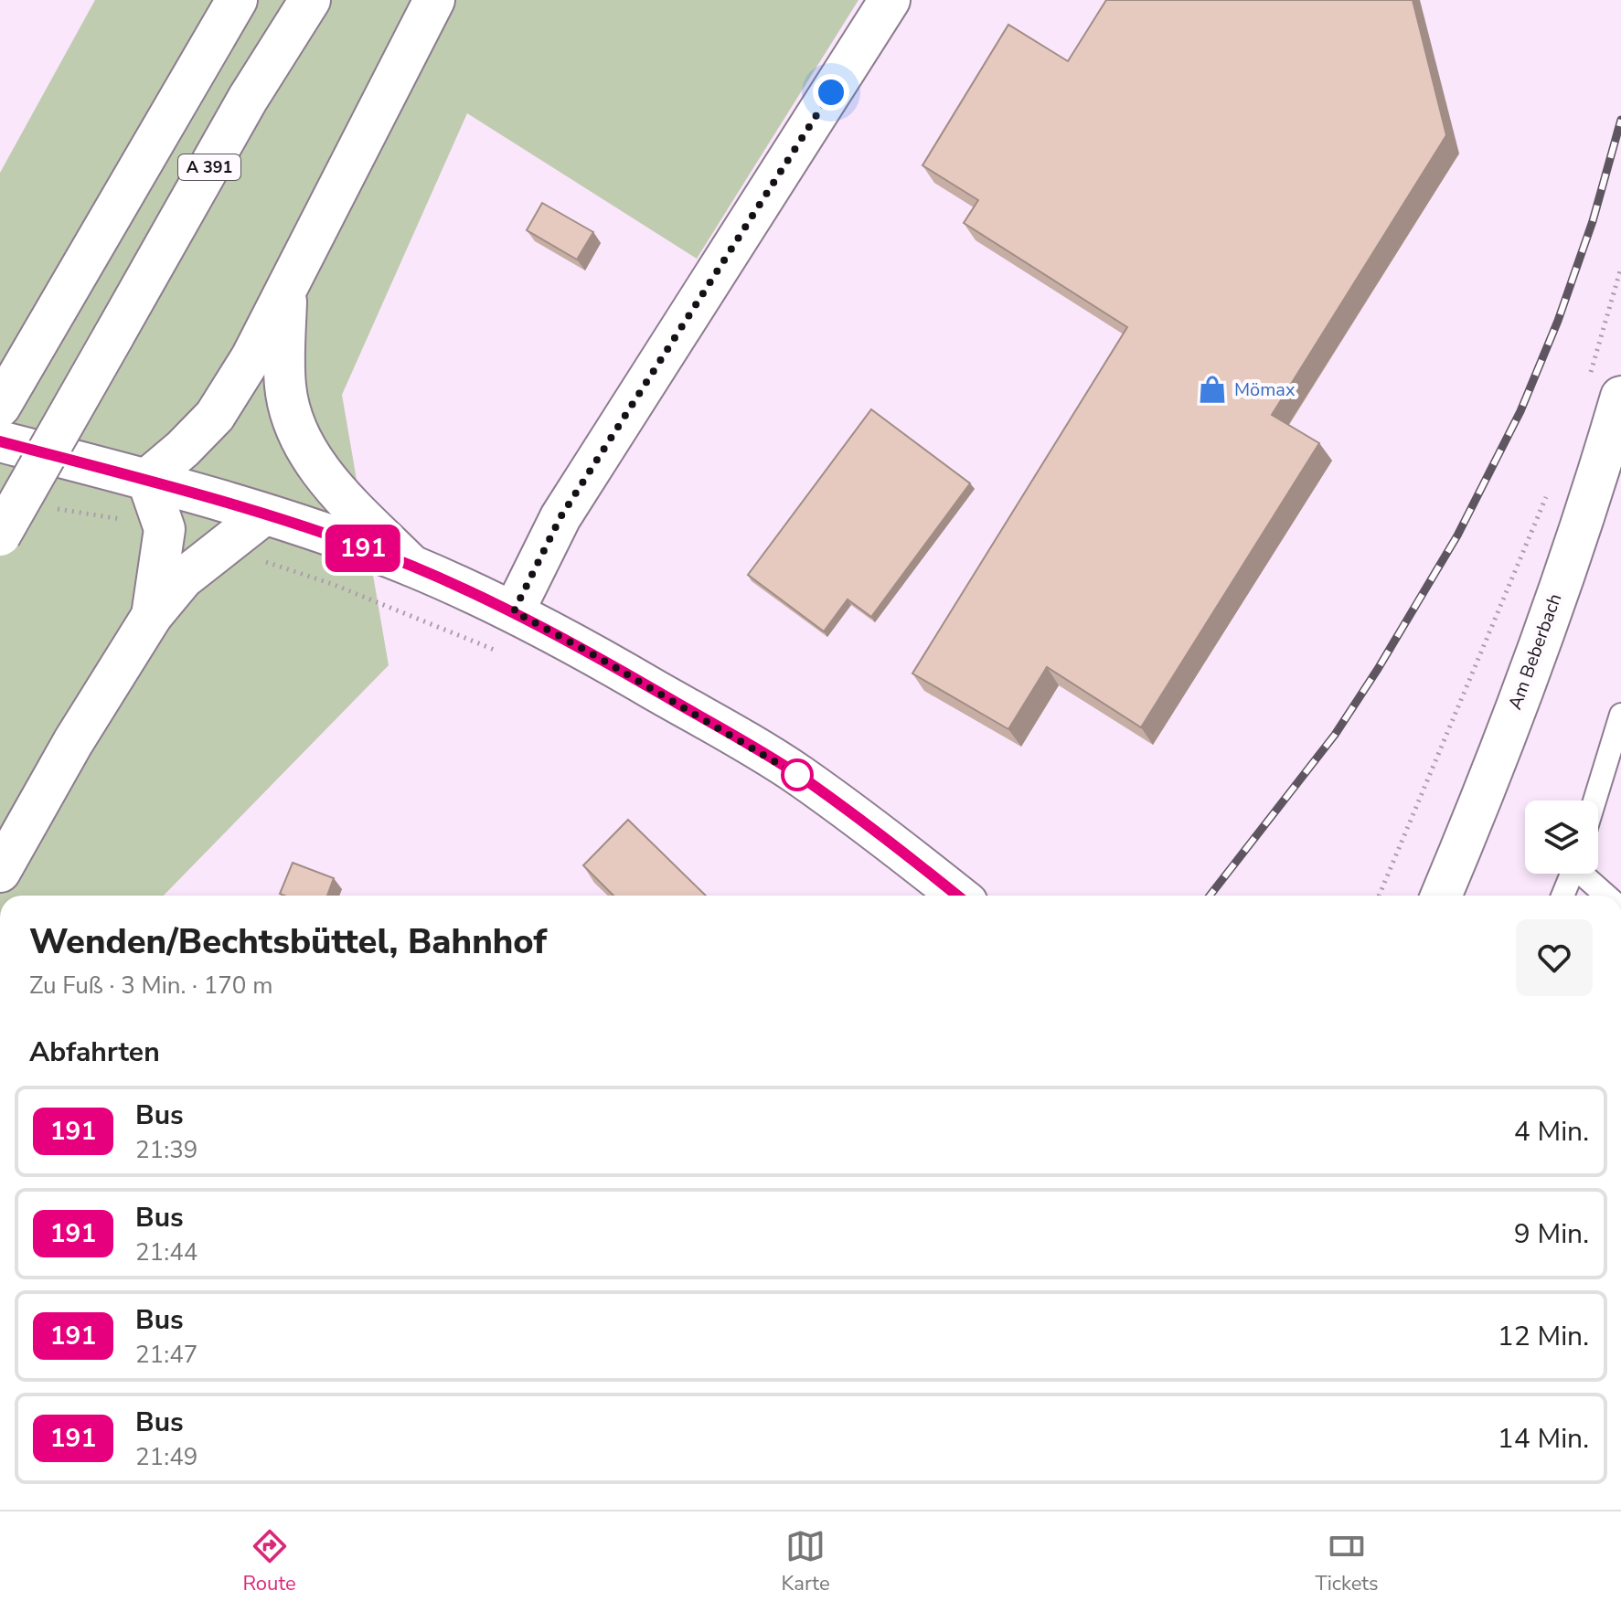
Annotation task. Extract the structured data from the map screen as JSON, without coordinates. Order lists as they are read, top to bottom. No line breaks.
{"streets":{"main road":["A 391","Am Beberbach"]},"places":{"shop":["Mömax"]},"lines":["bus line 191"],"page":{"on_map":"191","heading":[["Wenden/Bechtsbüttel, Bahnhof","Zu Fuß · 3 Min. · 170 m"],"Abfahrten"],"list":[{"mark":"191","name":"Bus","note":"21:39","value":"4 Min."},{"mark":"191","name":"Bus","note":"21:44","value":"9 Min."},{"mark":"191","name":"Bus","note":"21:47","value":"12 Min."},{"mark":"191","name":"Bus","note":"21:49","value":"14 Min."}],"tabs":["Route","Karte","Tickets"]}}
